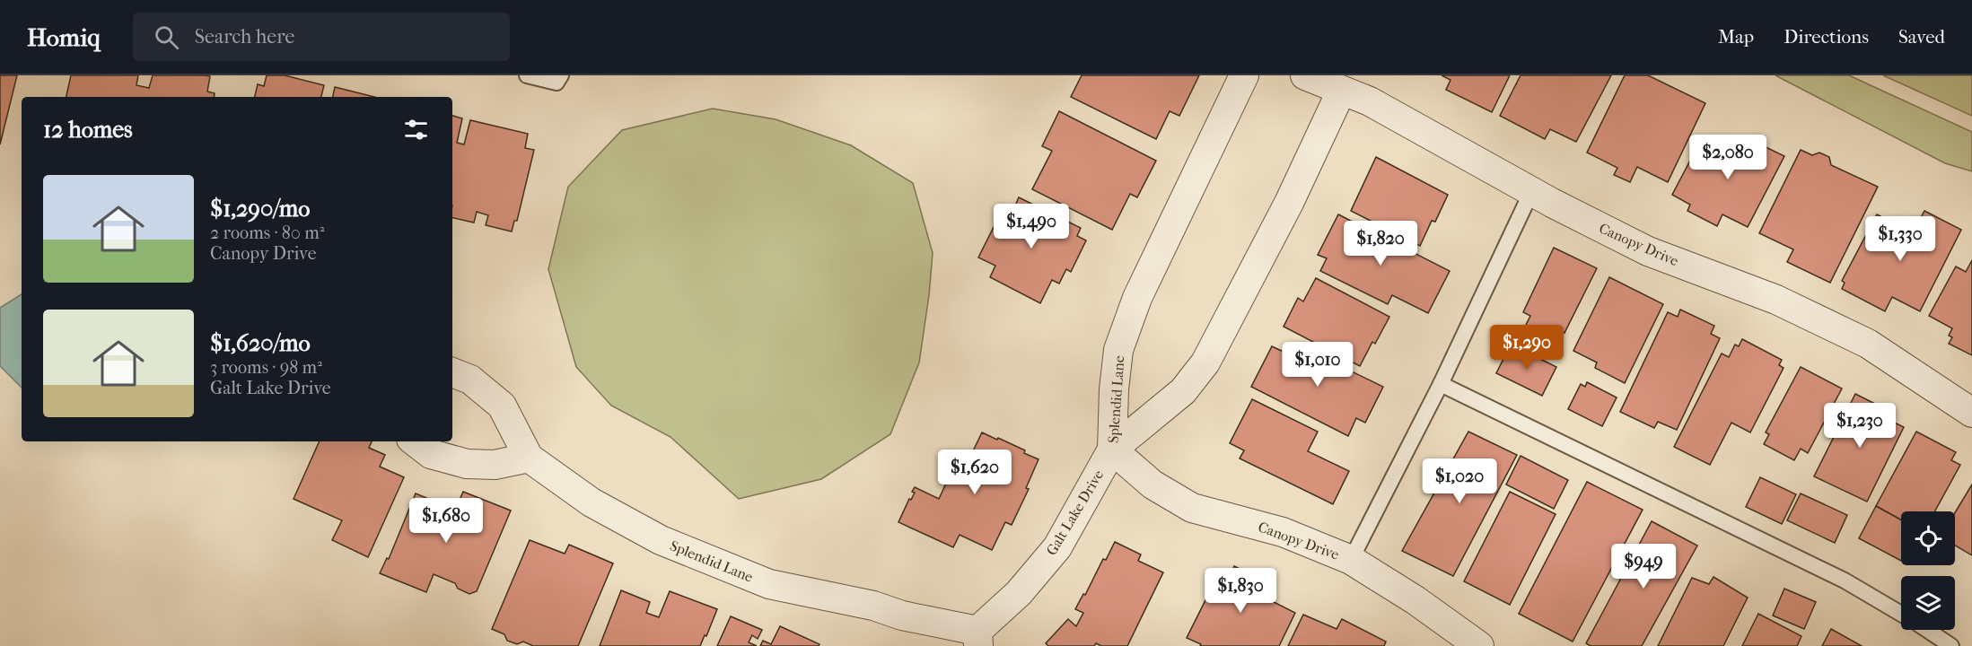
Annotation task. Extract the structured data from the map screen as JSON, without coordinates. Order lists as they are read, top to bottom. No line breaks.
{"streets":{"street":["Canopy Drive","Splendid Lane","Galt Lake Drive"]},"crossings":[["Canopy Drive","Splendid Lane"],["Canopy Drive","Galt Lake Drive"],["Splendid Lane","Galt Lake Drive"]],"page":{"header":"Homiq","search":"Search here","nav":["Map","Directions","Saved"],"heading":"12 homes","price":["$2,080","$1,490","$1,330","$1,820","$1,290","$1,010","$1,230","$1,620","$1,020","$1,680","$949","$1,830"],"list":[{"name":"$1,290/mo","note":"2 rooms · 80 m² · Canopy Drive"},{"name":"$1,620/mo","note":"3 rooms · 98 m² · Galt Lake Drive"}]}}
